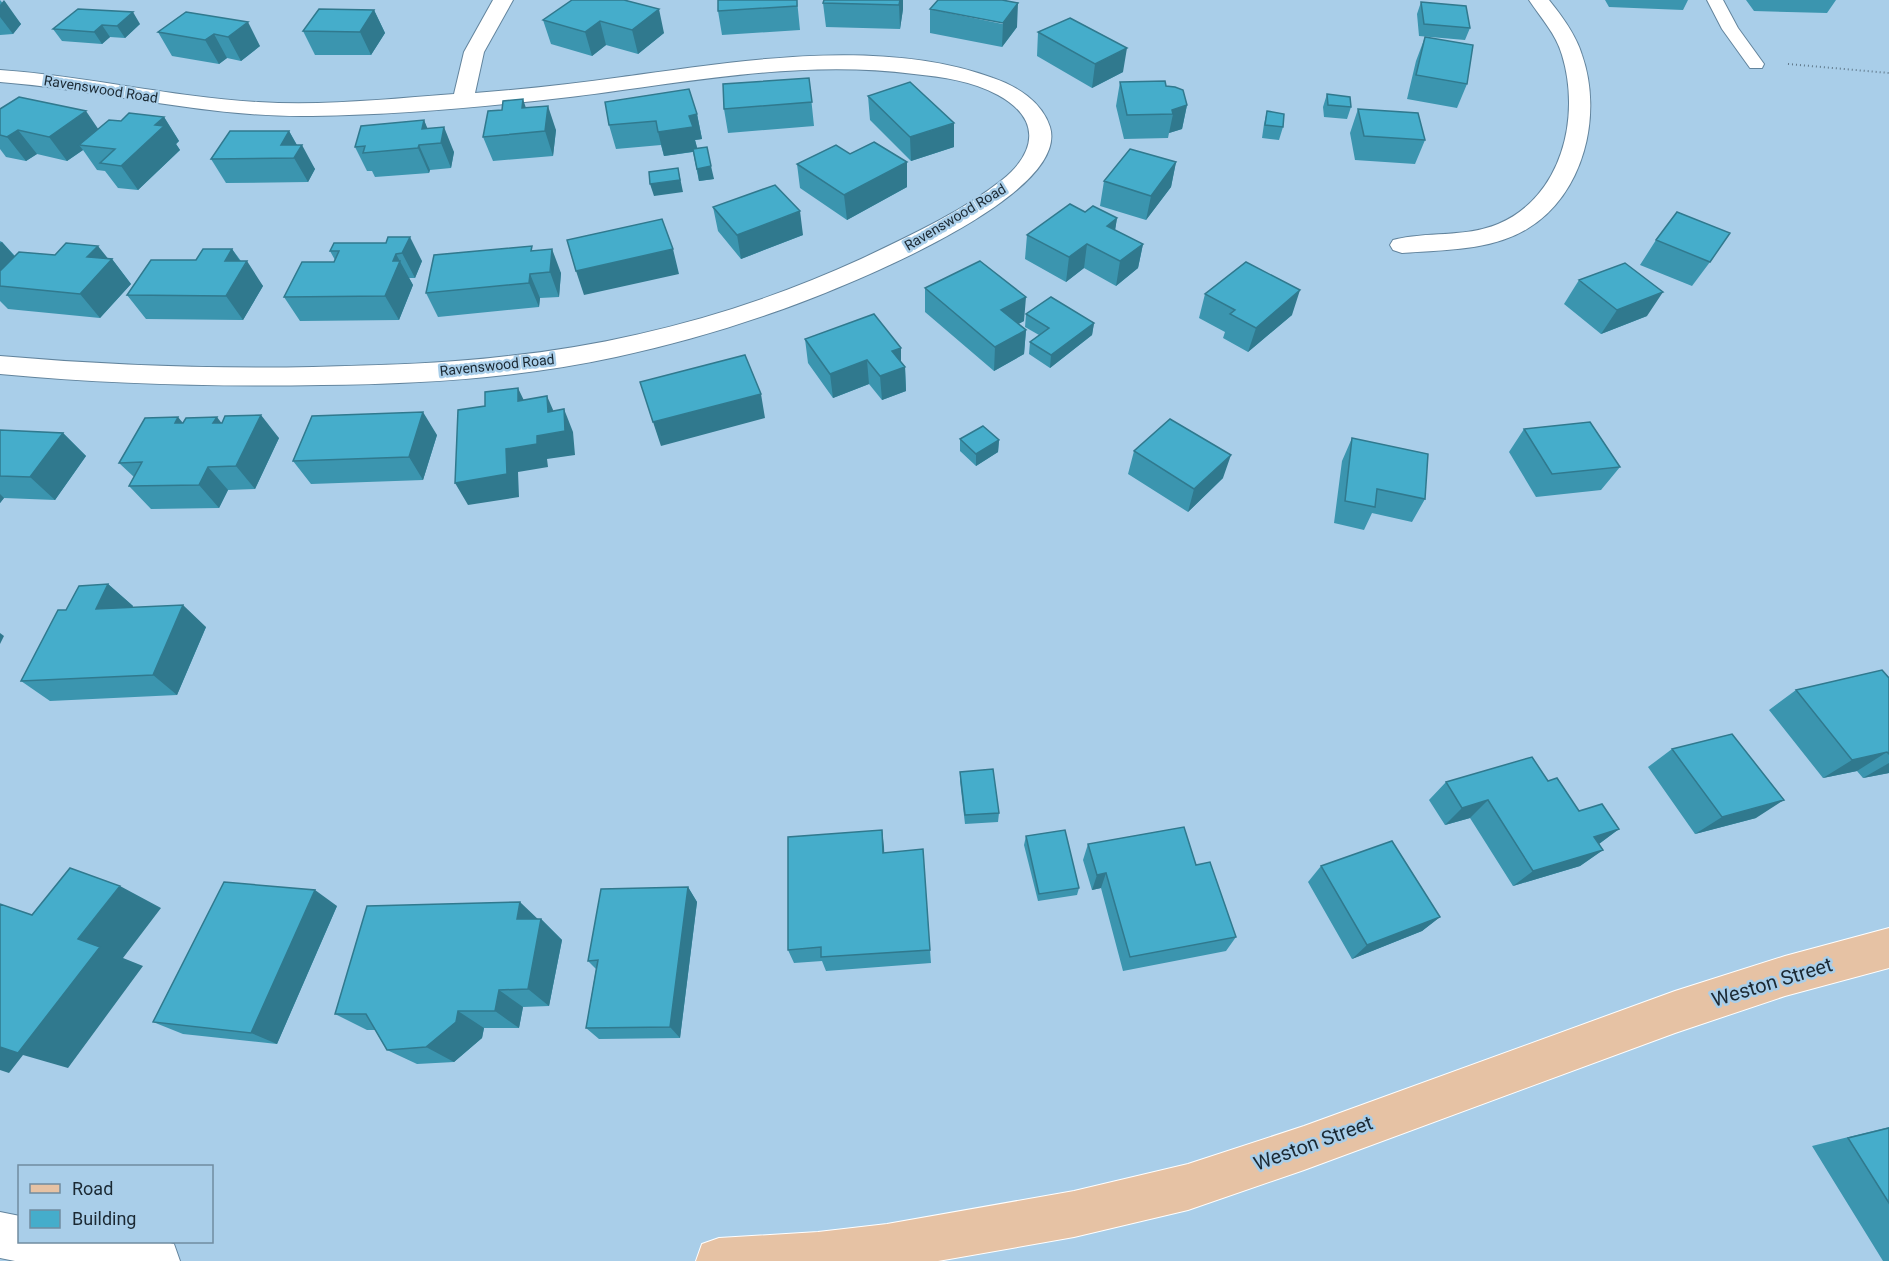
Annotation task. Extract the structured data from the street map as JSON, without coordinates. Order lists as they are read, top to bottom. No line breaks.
{"streets":{"main road":["Weston Street"],"street":["Ravenswood Road"]},"legend":["Road","Building"]}
